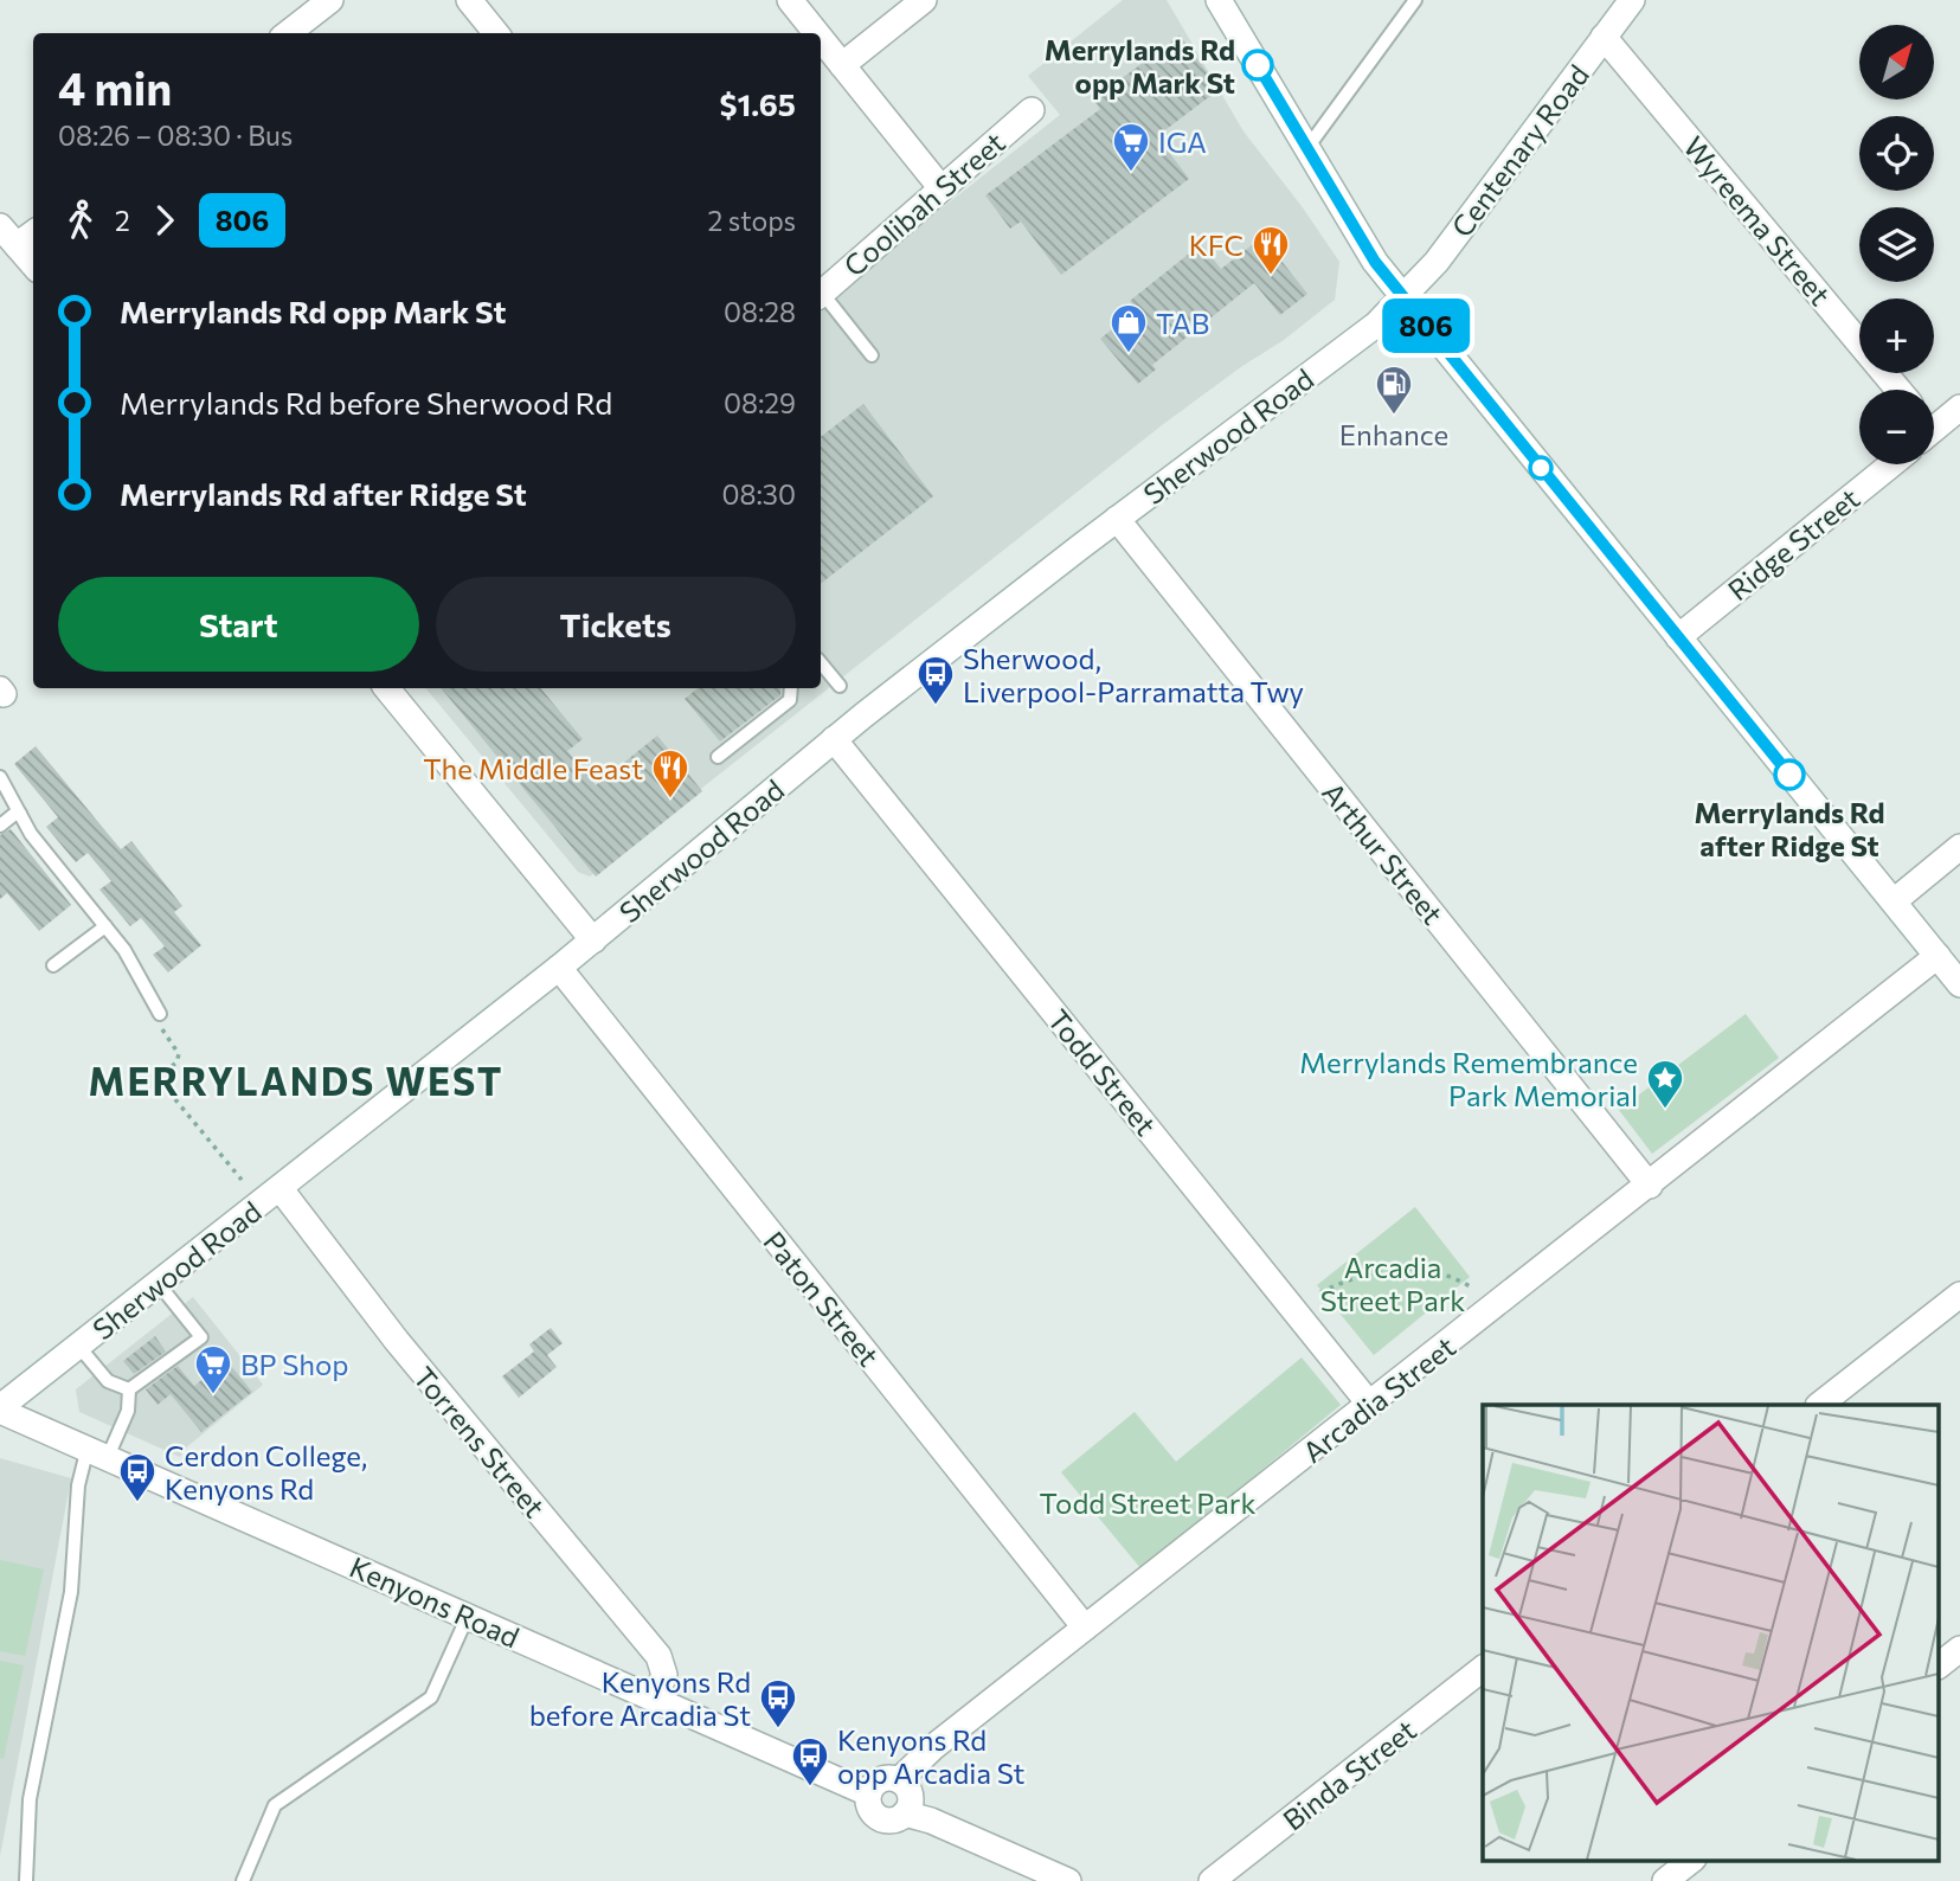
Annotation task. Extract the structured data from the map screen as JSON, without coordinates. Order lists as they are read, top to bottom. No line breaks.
{"streets":{"street":["Centenary Road","Coolibah Street","Wyreema Street","Sherwood Road","Ridge Street","Arthur Street","Todd Street","Paton Street","Arcadia Street","Torrens Street","Kenyons Road","Binda Street"]},"crossings":[["Centenary Road","Wyreema Street"],["Centenary Road","Sherwood Road"],["Sherwood Road","Arthur Street"],["Sherwood Road","Todd Street"],["Sherwood Road","Paton Street"],["Sherwood Road","Torrens Street"],["Sherwood Road","Kenyons Road"],["Arthur Street","Arcadia Street"],["Todd Street","Arcadia Street"],["Paton Street","Arcadia Street"],["Arcadia Street","Kenyons Road"],["Torrens Street","Kenyons Road"]],"districts":["MERRYLANDS WEST"],"parks":["Arcadia Street Park","Todd Street Park"],"places":{"other":["Merrylands Rd opp Mark St","Merrylands Rd after Ridge St"],"supermarket":["IGA","BP Shop"],"restaurant":["KFC","The Middle Feast"],"shop":["TAB"],"fuel station":["Enhance"],"bus stop":["Sherwood, Liverpool-Parramatta Twy","Cerdon College, Kenyons Rd","Kenyons Rd before Arcadia St","Kenyons Rd opp Arcadia St"],"place":["Merrylands Remembrance Park Memorial"]},"lines":["bus line 806"],"north":"top right","page":{"on_map":"806","map_buttons":["+","−"],"heading":["4 min","08:26 – 08:30 · Bus","$1.65"],"legs":["2","806","2 stops"],"list":[{"name":"Merrylands Rd opp Mark St","value":"08:28"},{"name":"Merrylands Rd before Sherwood Rd","value":"08:29"},{"name":"Merrylands Rd after Ridge St","value":"08:30"}],"buttons":["Start","Tickets"]}}
